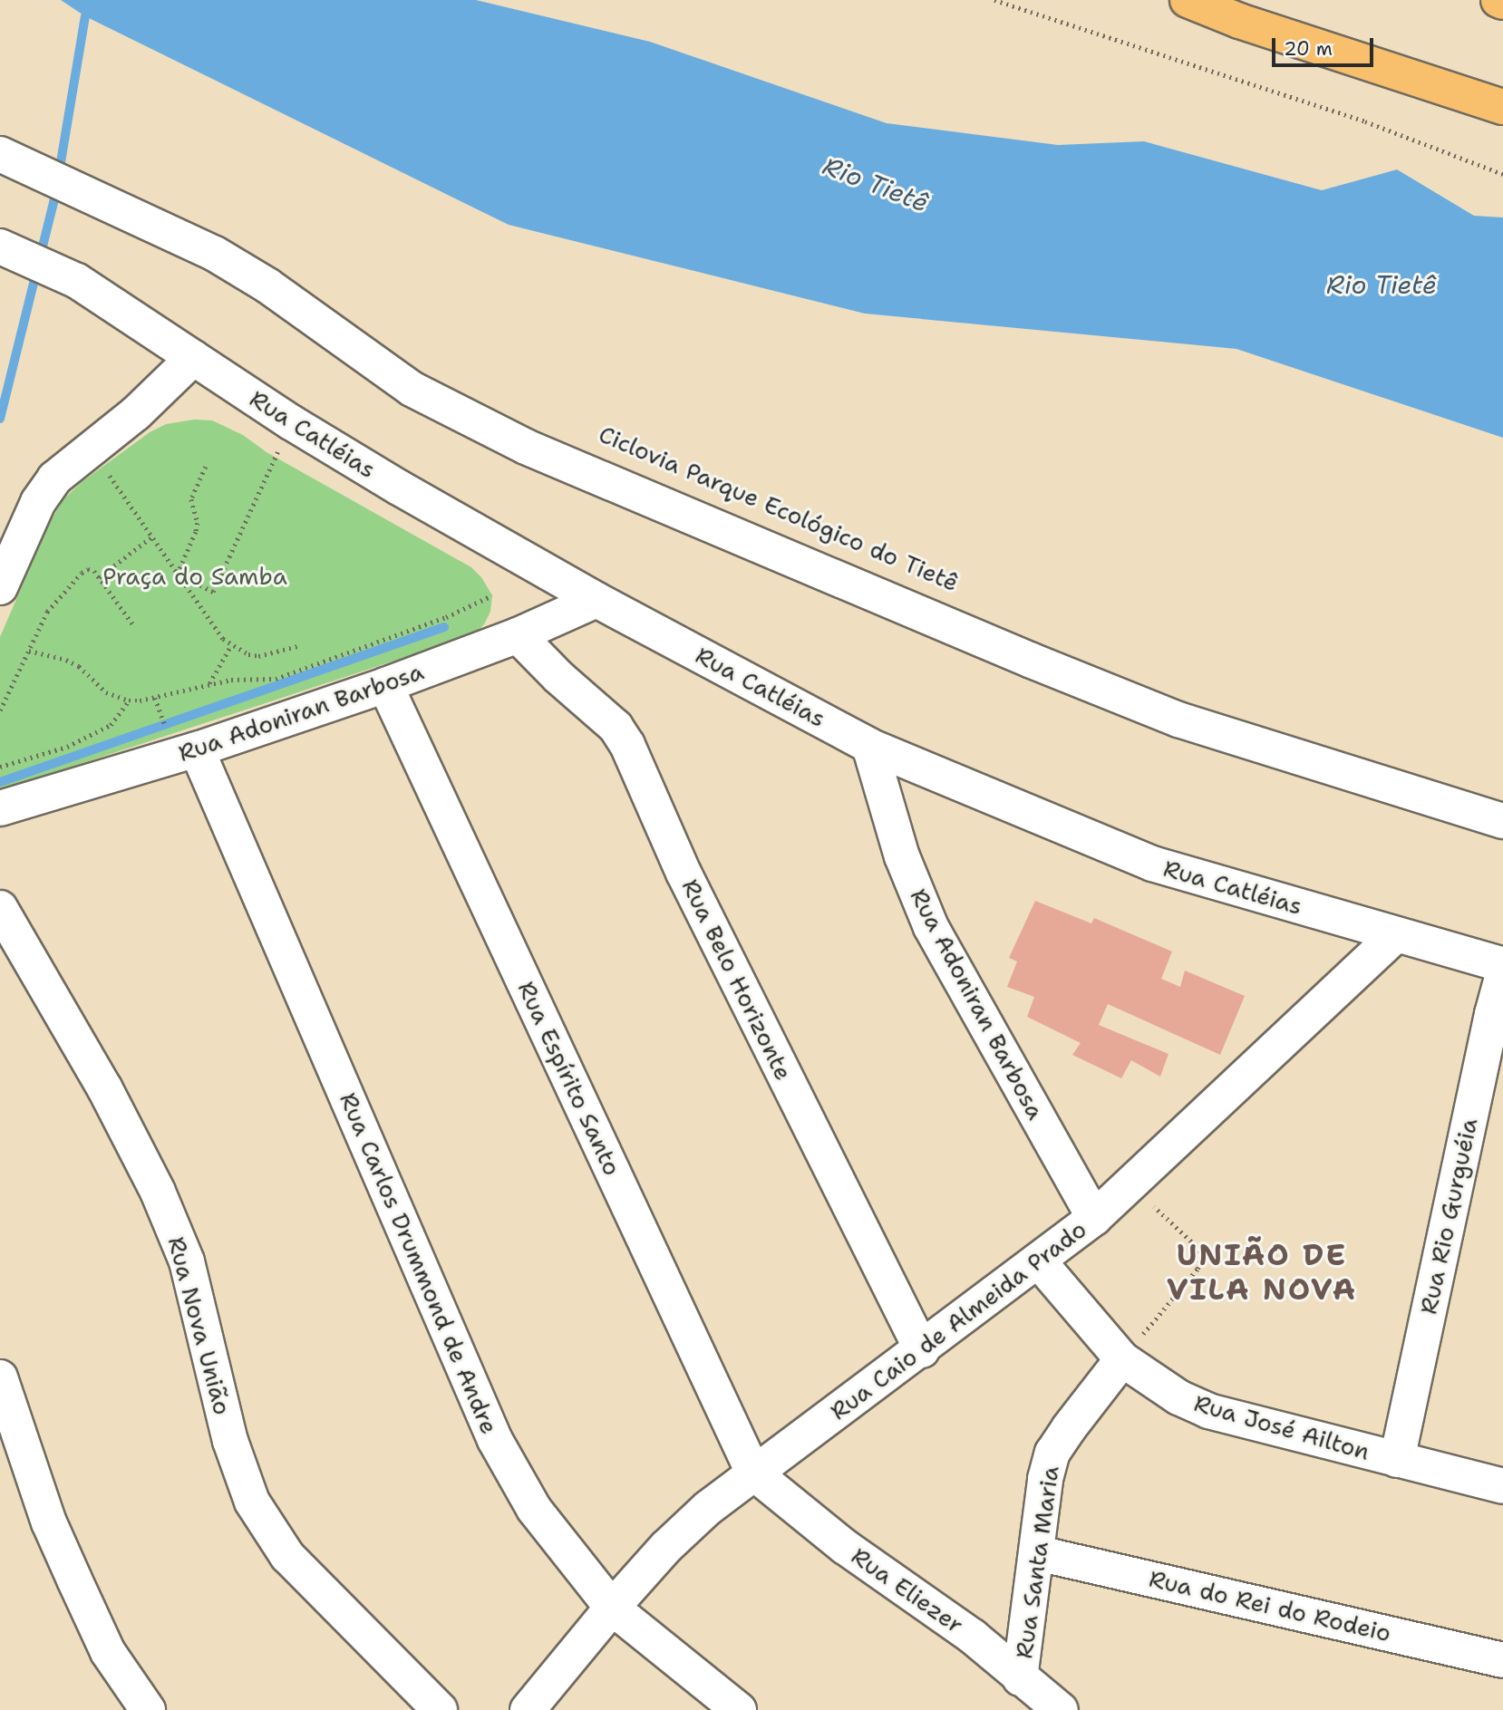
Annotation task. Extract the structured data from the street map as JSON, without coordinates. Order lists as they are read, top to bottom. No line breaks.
{"streets":{"street":["Rua Catléias","Rua Adoniran Barbosa","Rua Belo Horizonte","Rua Espírito Santo","Rua Rio Gurguéia","Rua Carlos Drummond de Andre","Rua Caio de Almeida Prado","Rua Nova União","Rua José Ailton","Rua Santa Maria","Rua Eliezer","Rua do Rei do Rodeio"]},"crossings":[["Rua Catléias","Rua Adoniran Barbosa"],["Rua Catléias","Rua Caio de Almeida Prado"],["Rua Adoniran Barbosa","Rua Belo Horizonte"],["Rua Adoniran Barbosa","Rua Espírito Santo"],["Rua Adoniran Barbosa","Rua Carlos Drummond de Andre"],["Rua Adoniran Barbosa","Rua Caio de Almeida Prado"],["Rua Belo Horizonte","Rua Caio de Almeida Prado"],["Rua Espírito Santo","Rua Caio de Almeida Prado"],["Rua Espírito Santo","Rua Eliezer"],["Rua Rio Gurguéia","Rua José Ailton"],["Rua Carlos Drummond de Andre","Rua Caio de Almeida Prado"],["Rua Caio de Almeida Prado","Rua José Ailton"],["Rua Caio de Almeida Prado","Rua Eliezer"],["Rua José Ailton","Rua Santa Maria"],["Rua Santa Maria","Rua Eliezer"],["Rua Santa Maria","Rua do Rei do Rodeio"]],"districts":["UNIÃO DE VILA NOVA"],"water":["Rio Tietê"],"parks":["Praça do Samba"],"scale_bar":"20 m"}
